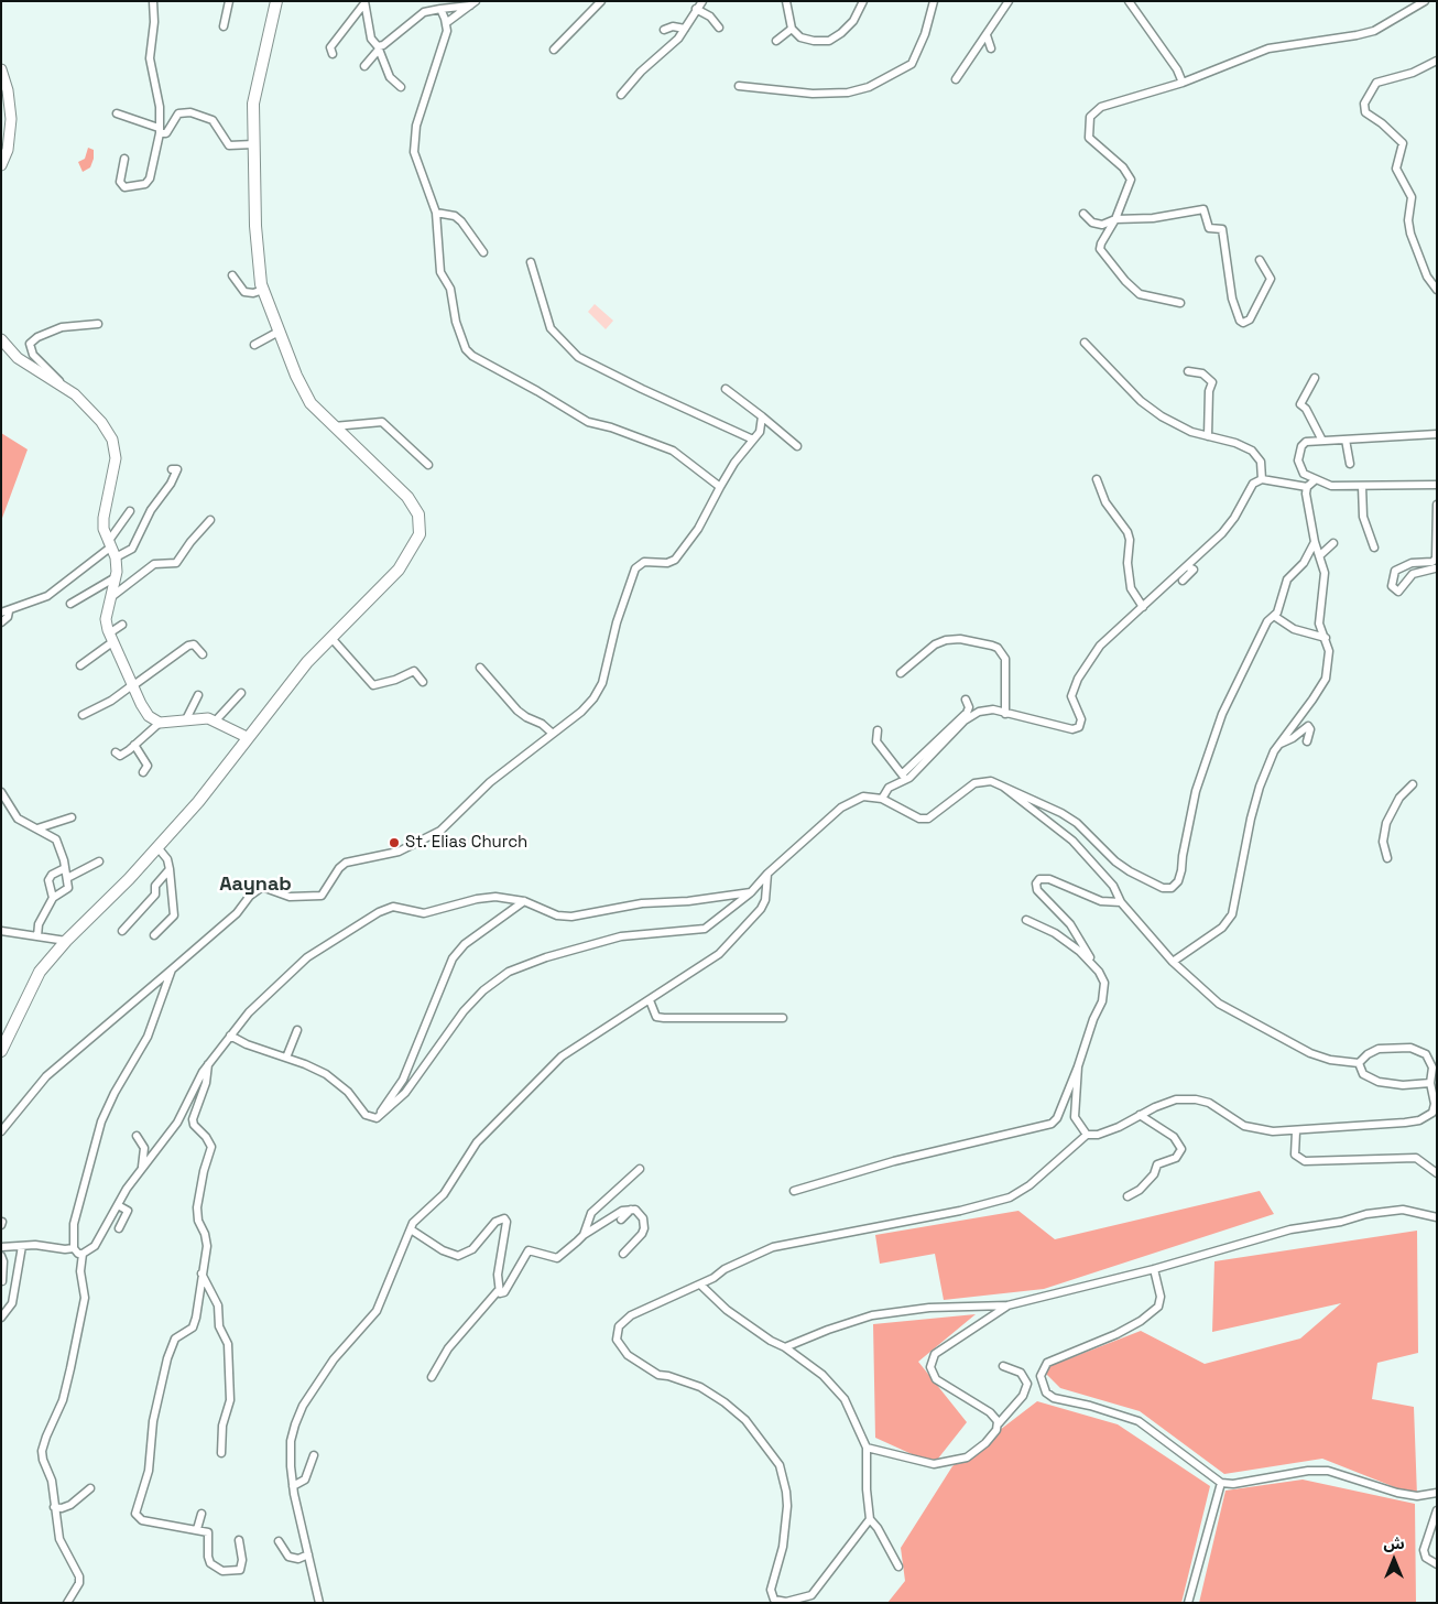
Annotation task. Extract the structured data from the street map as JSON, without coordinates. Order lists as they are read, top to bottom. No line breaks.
{"districts":["Aaynab"],"places":["St. Elias Church"],"north":"top"}
